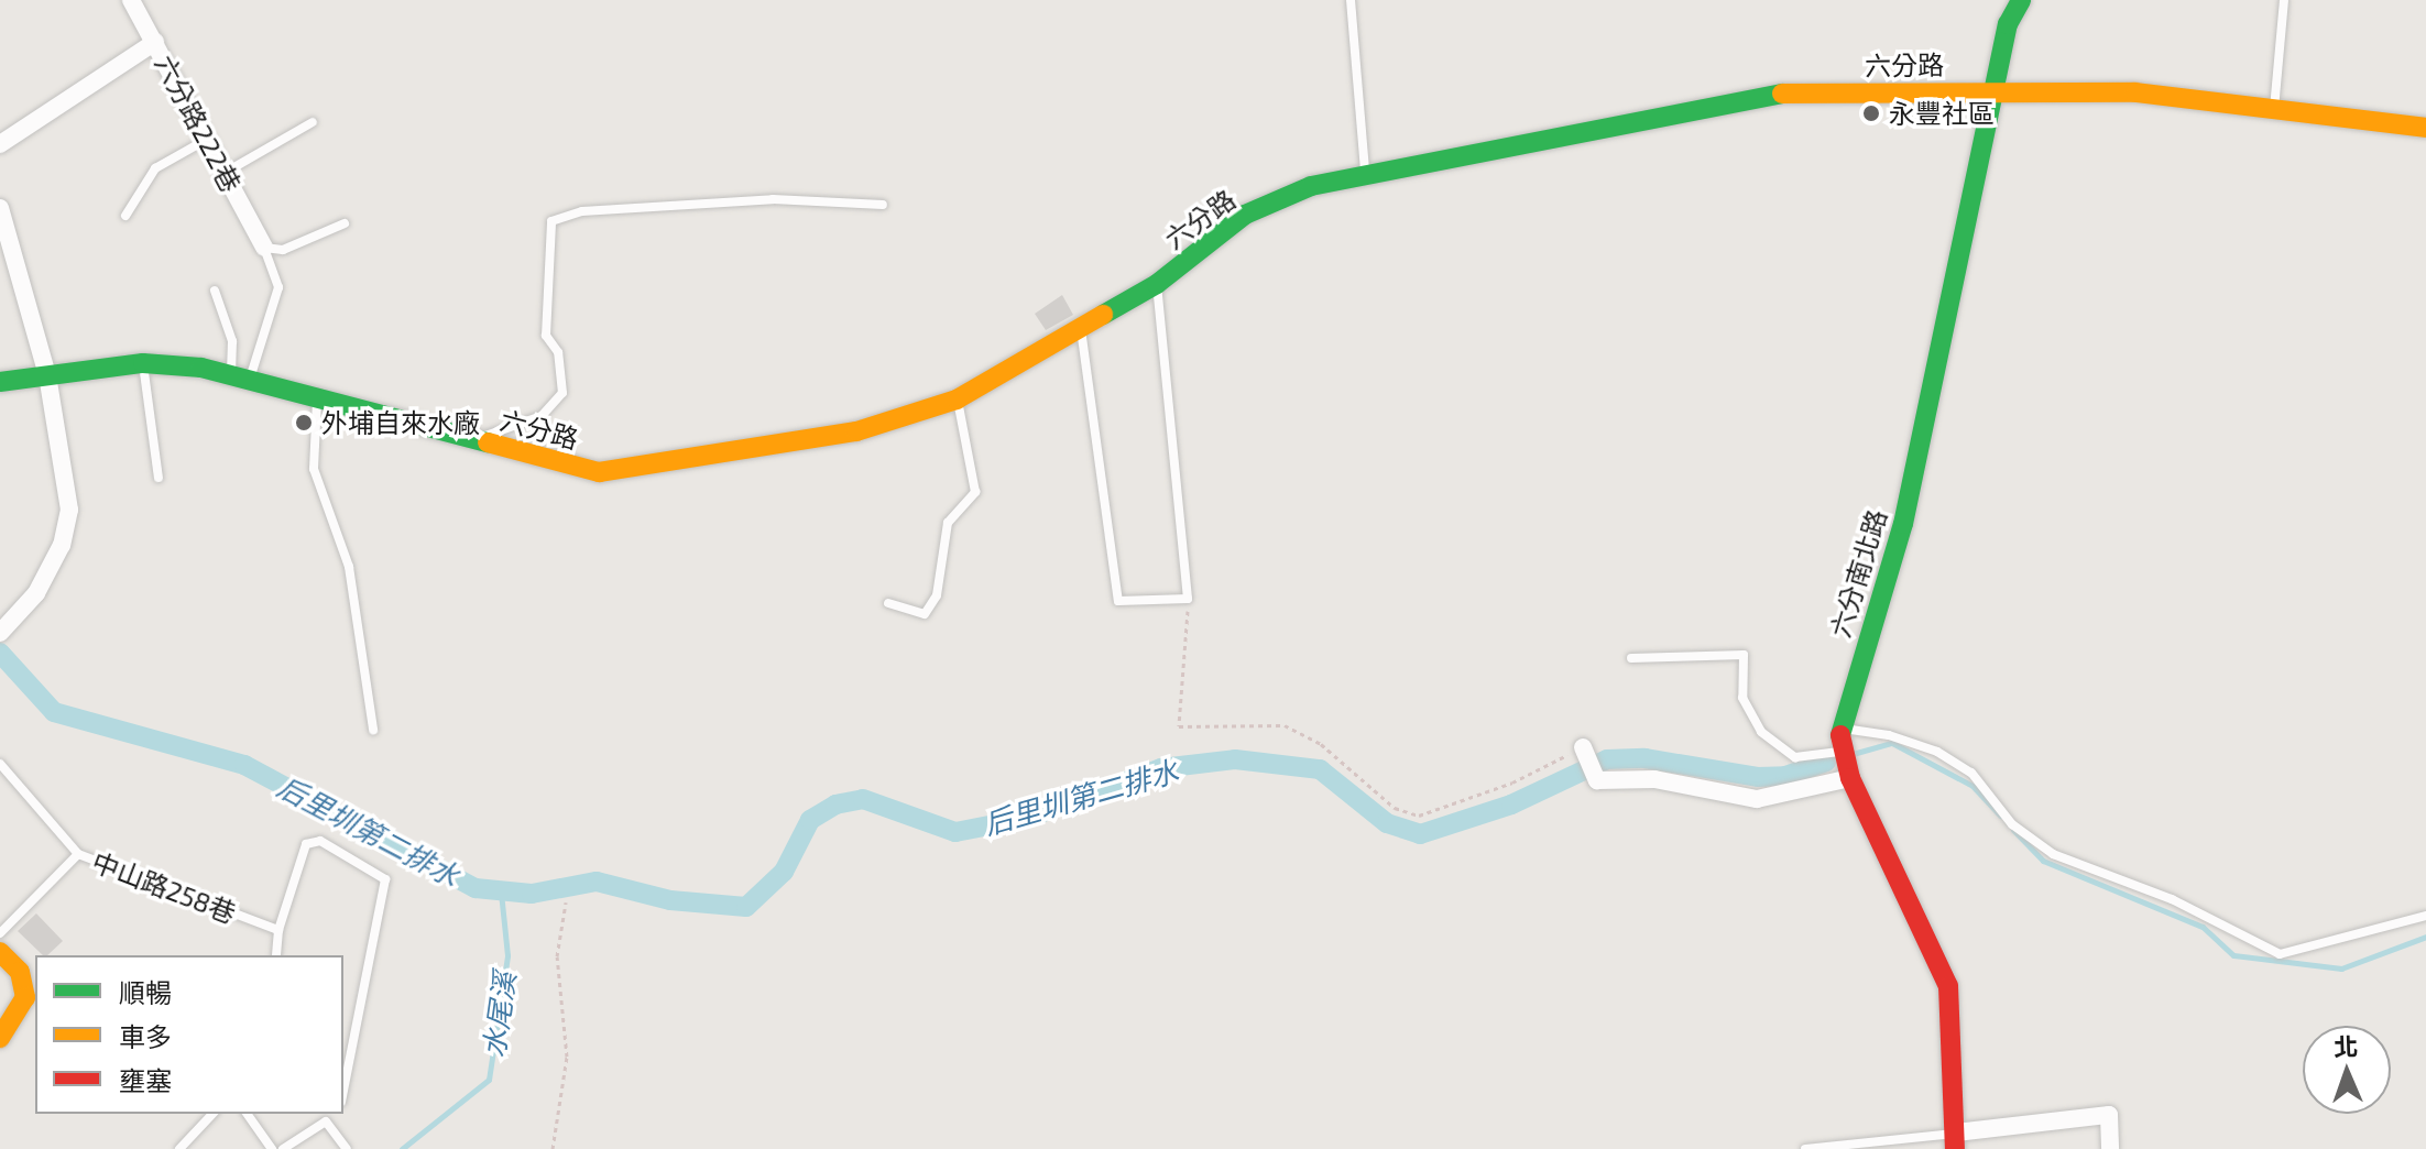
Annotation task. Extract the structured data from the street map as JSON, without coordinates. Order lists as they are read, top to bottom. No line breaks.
{"streets":{"street":["六分路","六分路222巷","六分南北路"],"lane":["中山路258巷"]},"crossings":[["六分路","六分南北路"]],"water":["后里圳第二排水","水尾溪"],"places":["永豐社區","外埔自來水廠"],"legend":["順暢","車多","壅塞"],"north":"top"}
